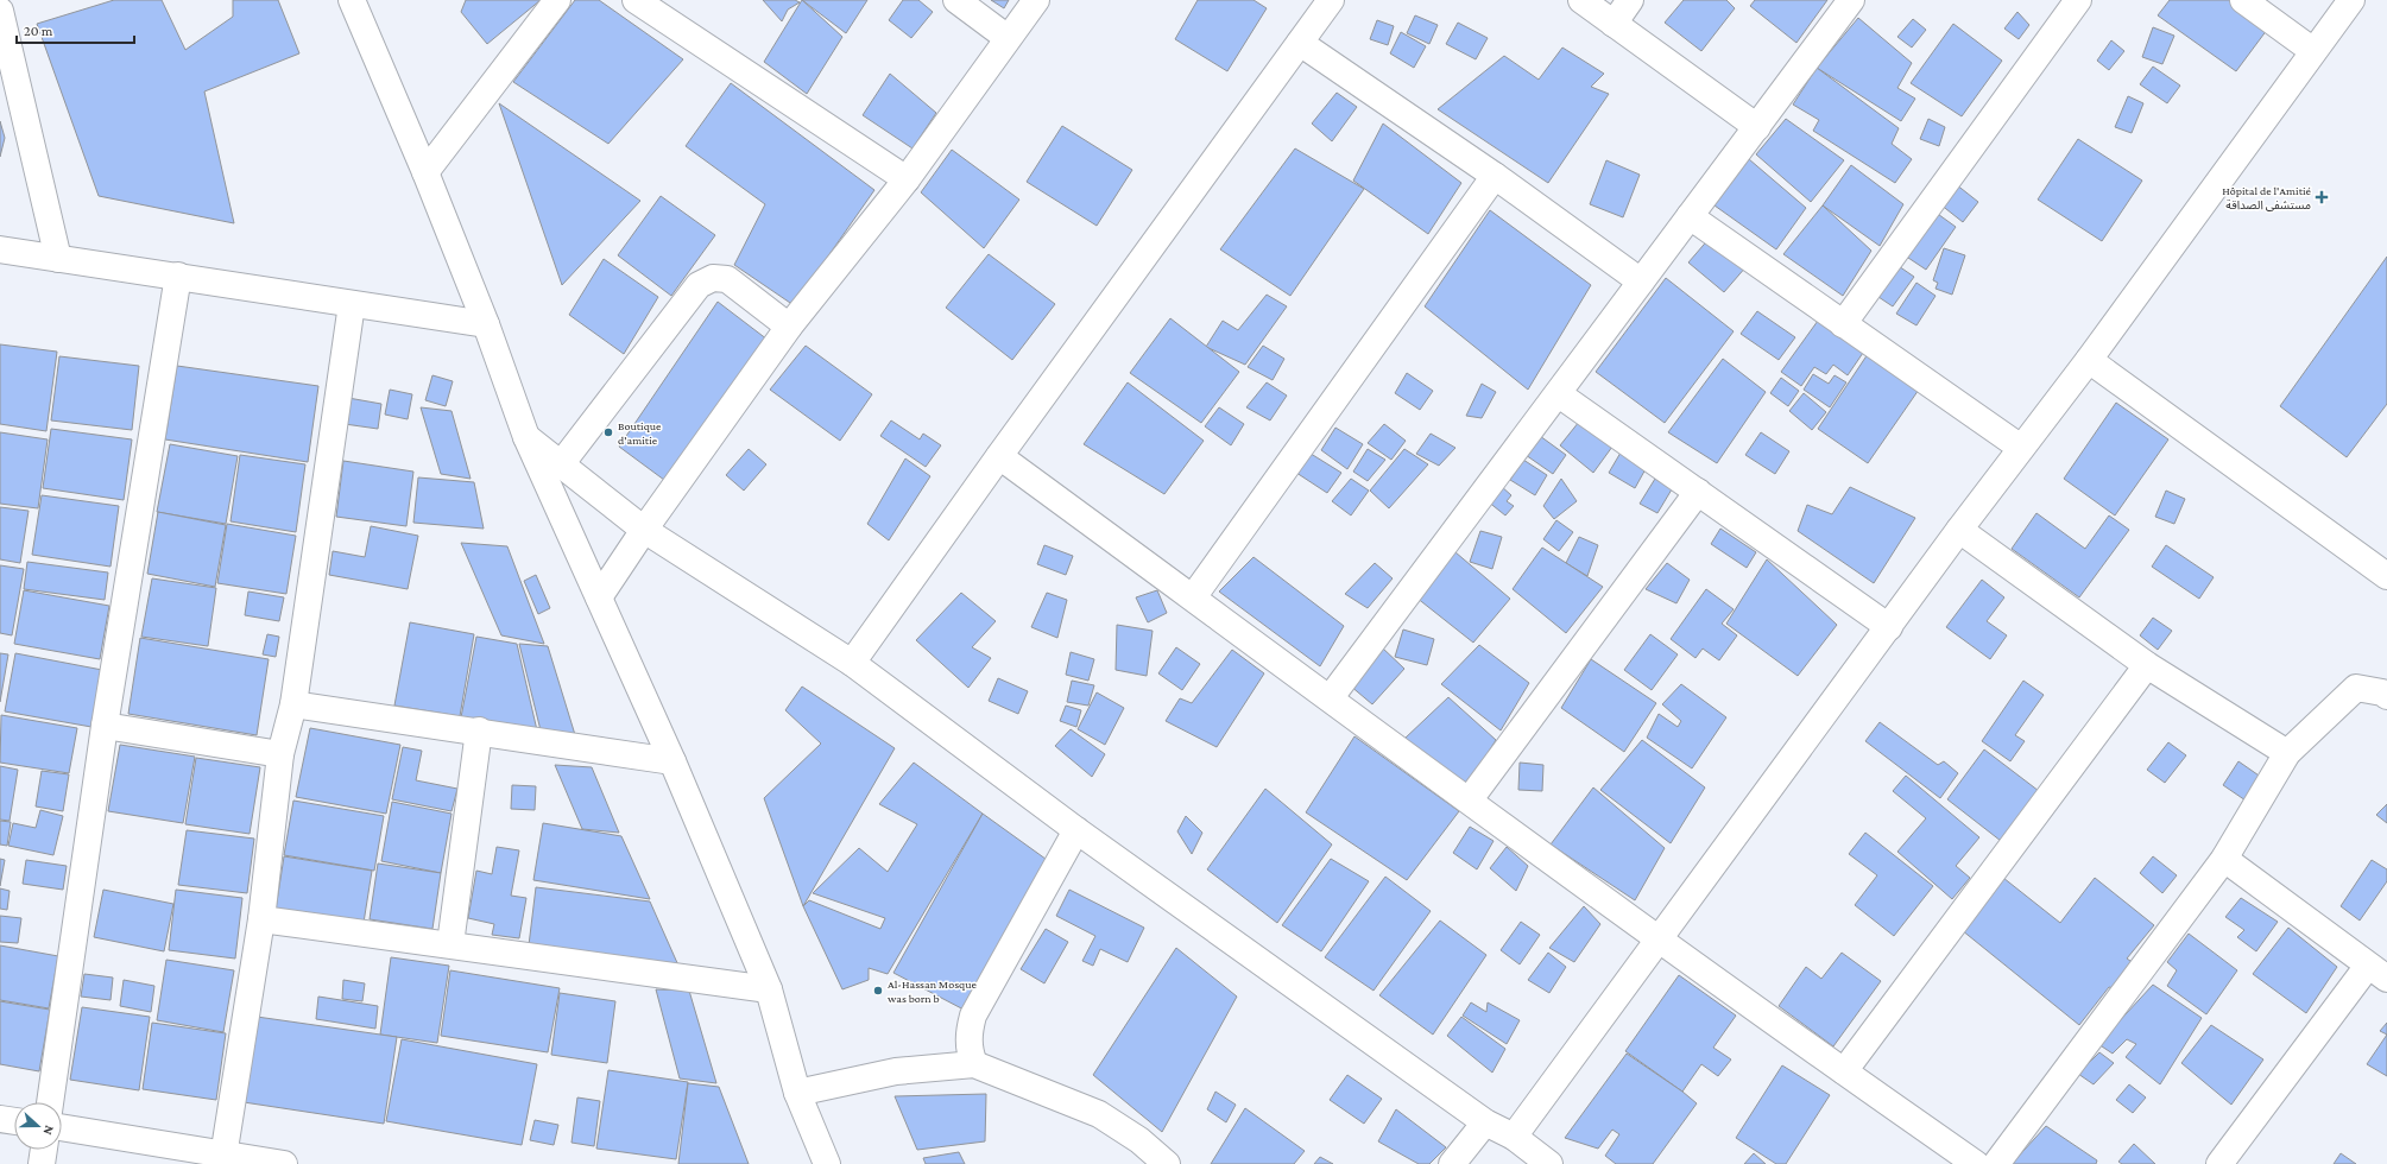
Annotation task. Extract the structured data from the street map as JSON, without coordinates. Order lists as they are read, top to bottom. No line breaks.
{"places":{"health":["Hôpital de l'Amitié مستشفى الصداقة"],"other":["Boutique d'amitie","Al-Hassan Mosque was born b"]},"scale_bar":"20 m","north":"right"}
